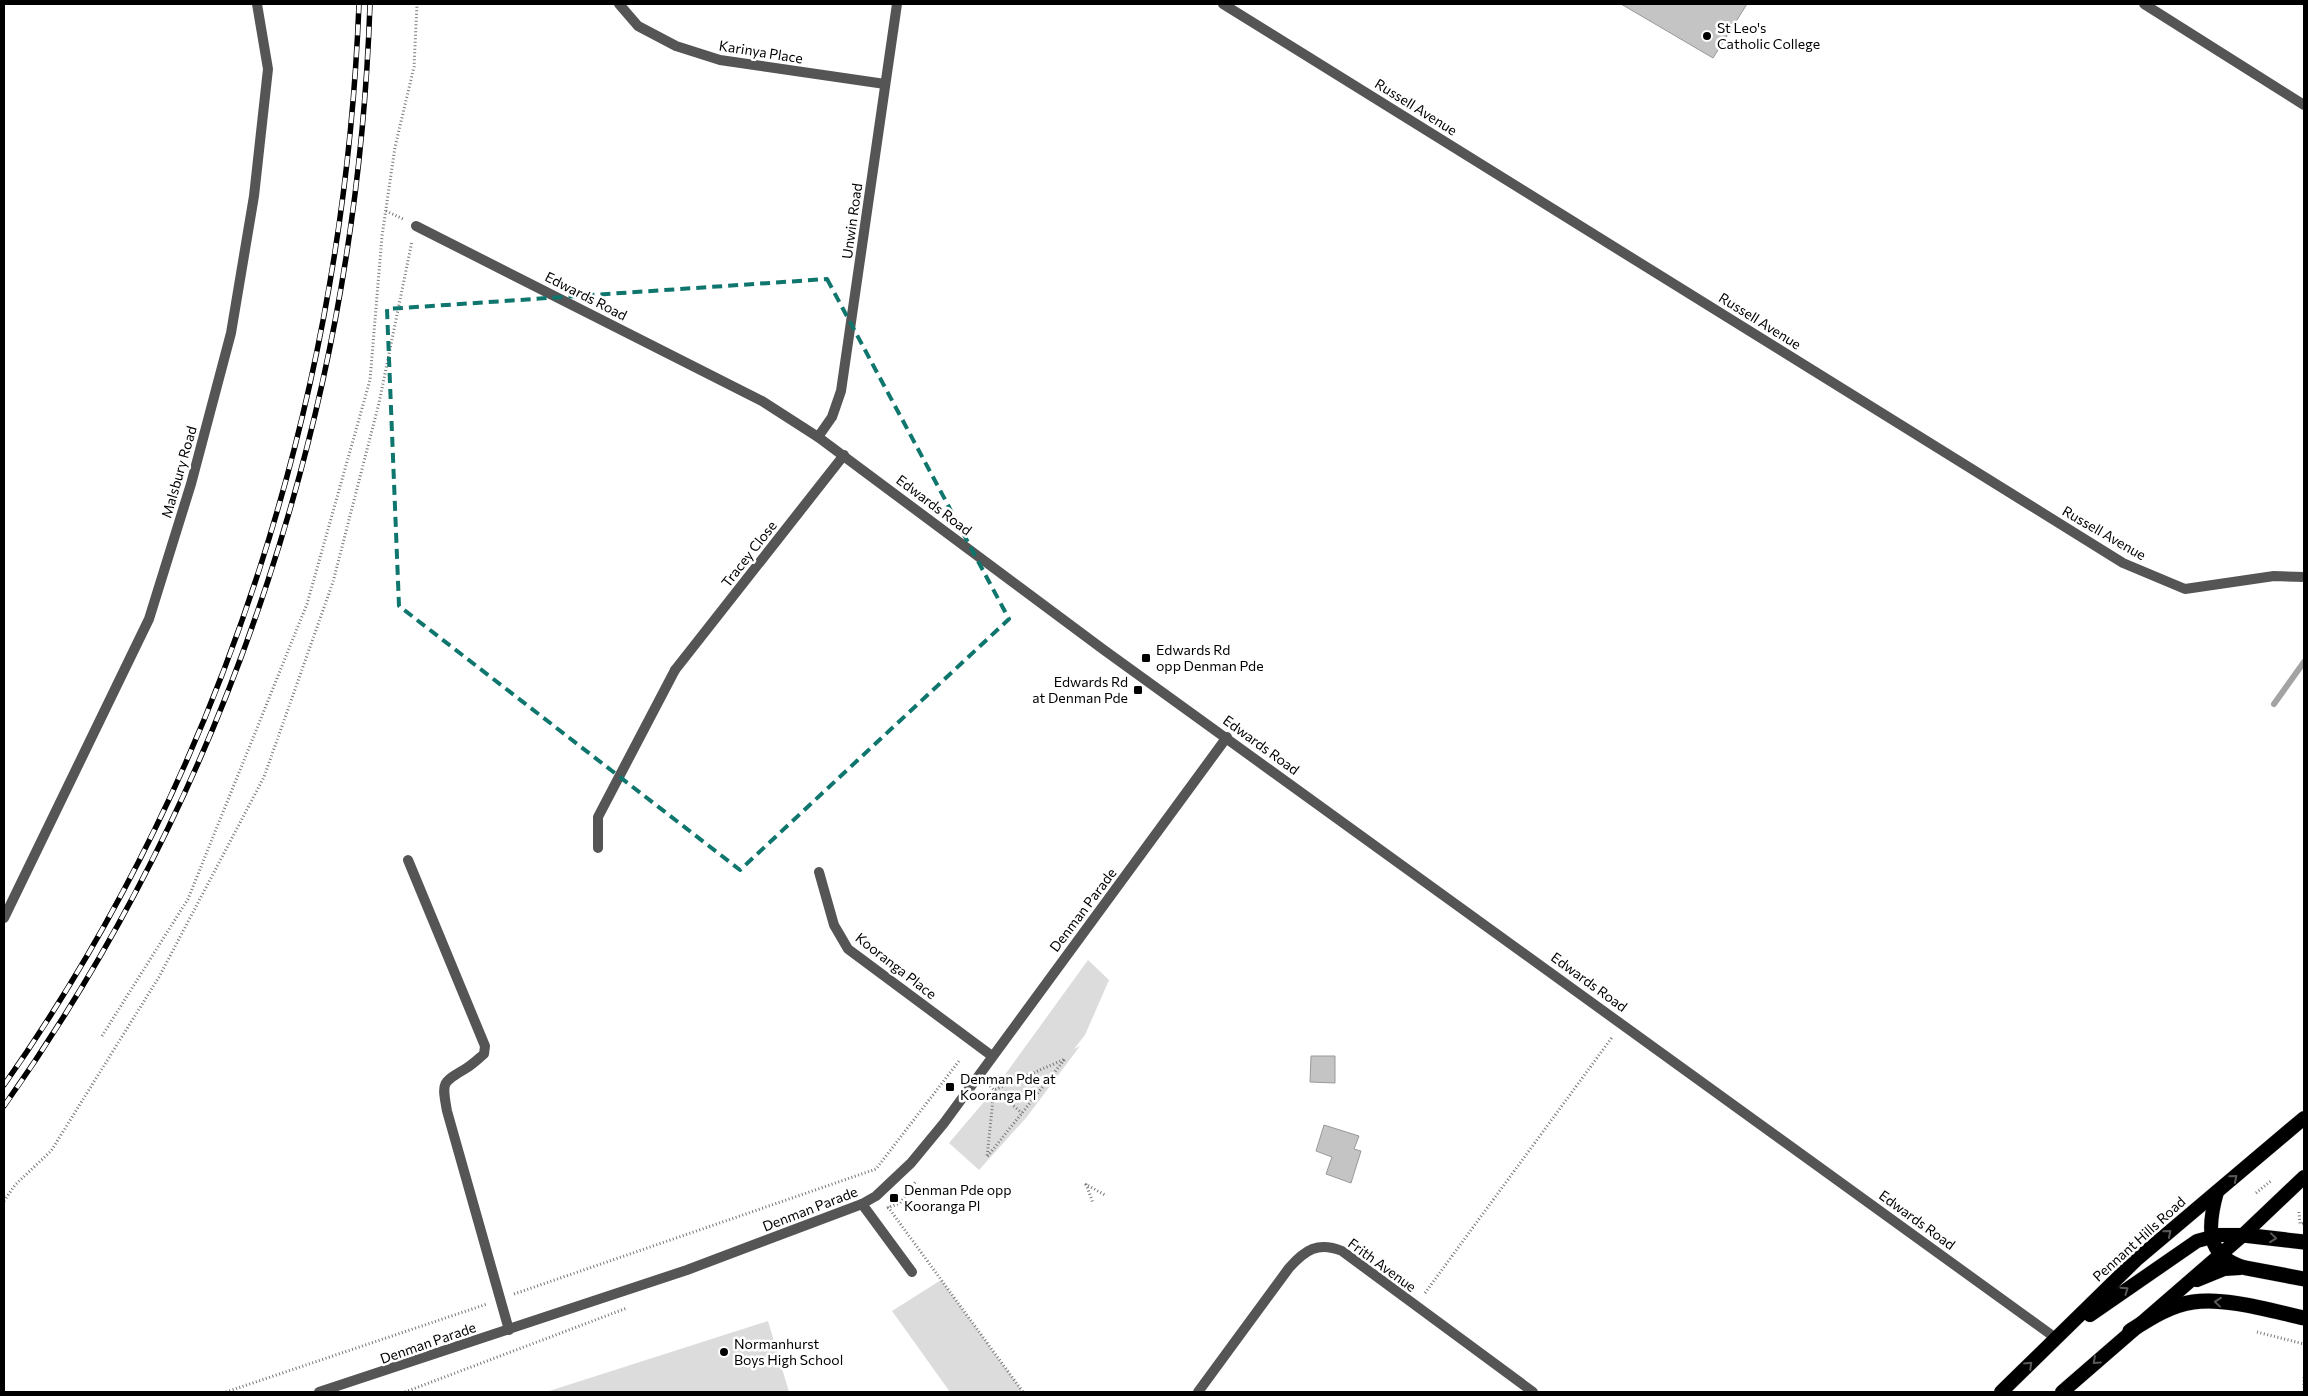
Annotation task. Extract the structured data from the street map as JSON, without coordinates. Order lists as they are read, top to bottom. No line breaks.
{"streets":{"highway":["Pennant Hills Road"],"street":["Karinya Place","Russell Avenue","Unwin Road","Edwards Road","Malsbury Road","Tracey Close","Denman Parade","Kooranga Place","Frith Avenue"]},"crossings":[["Karinya Place","Unwin Road"],["Unwin Road","Edwards Road"],["Edwards Road","Tracey Close"],["Edwards Road","Denman Parade"],["Edwards Road","Pennant Hills Road"],["Denman Parade","Kooranga Place"]],"places":{"other":["St Leo's Catholic College","Normanhurst Boys High School"],"transit":["Edwards Rd opp Denman Pde","Edwards Rd at Denman Pde","Denman Pde at Kooranga Pl","Denman Pde opp Kooranga Pl"]}}
